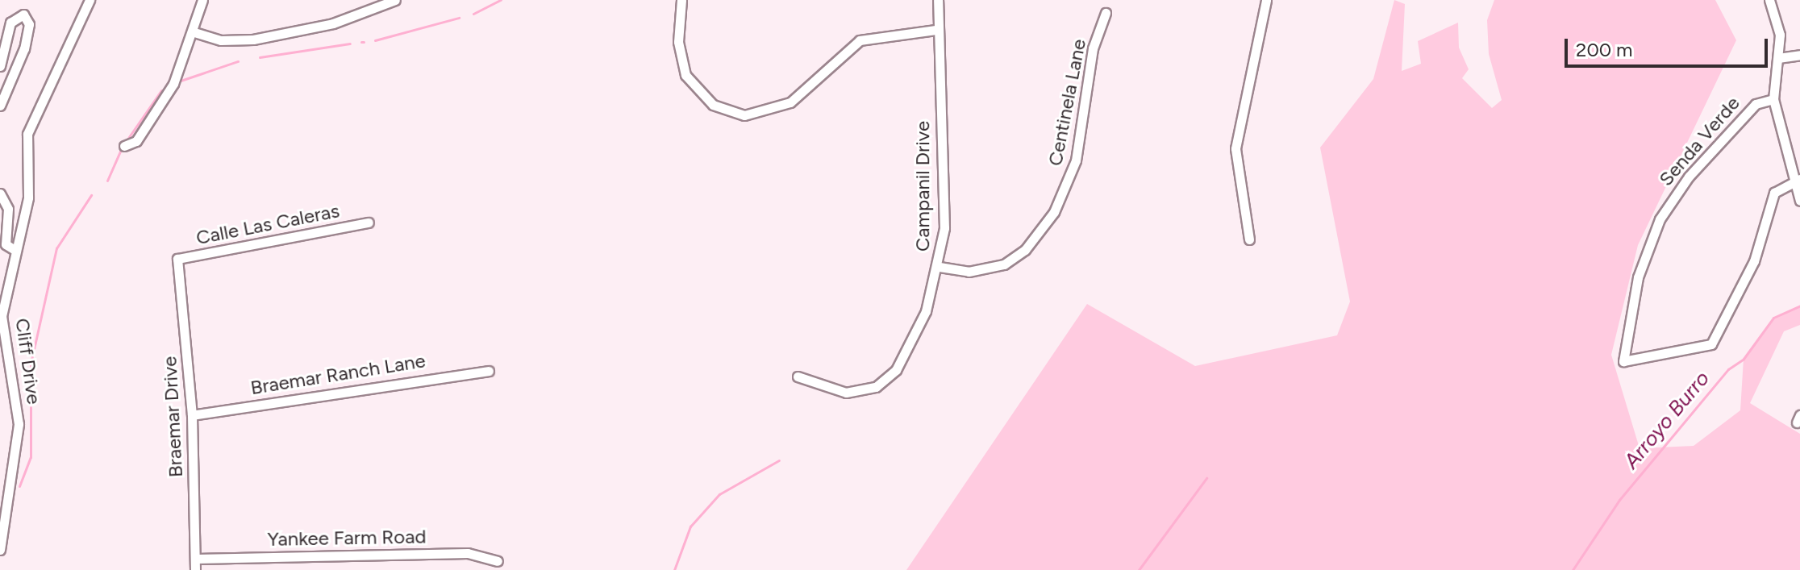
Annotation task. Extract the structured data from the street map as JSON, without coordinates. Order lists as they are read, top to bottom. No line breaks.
{"streets":{"street":["Centinela Lane","Senda Verde","Campanil Drive","Calle Las Caleras","Cliff Drive","Braemar Ranch Lane","Braemar Drive","Yankee Farm Road"]},"crossings":[["Centinela Lane","Campanil Drive"],["Calle Las Caleras","Braemar Drive"],["Braemar Ranch Lane","Braemar Drive"],["Braemar Drive","Yankee Farm Road"]],"water":["Arroyo Burro"],"scale_bar":"200 m"}
